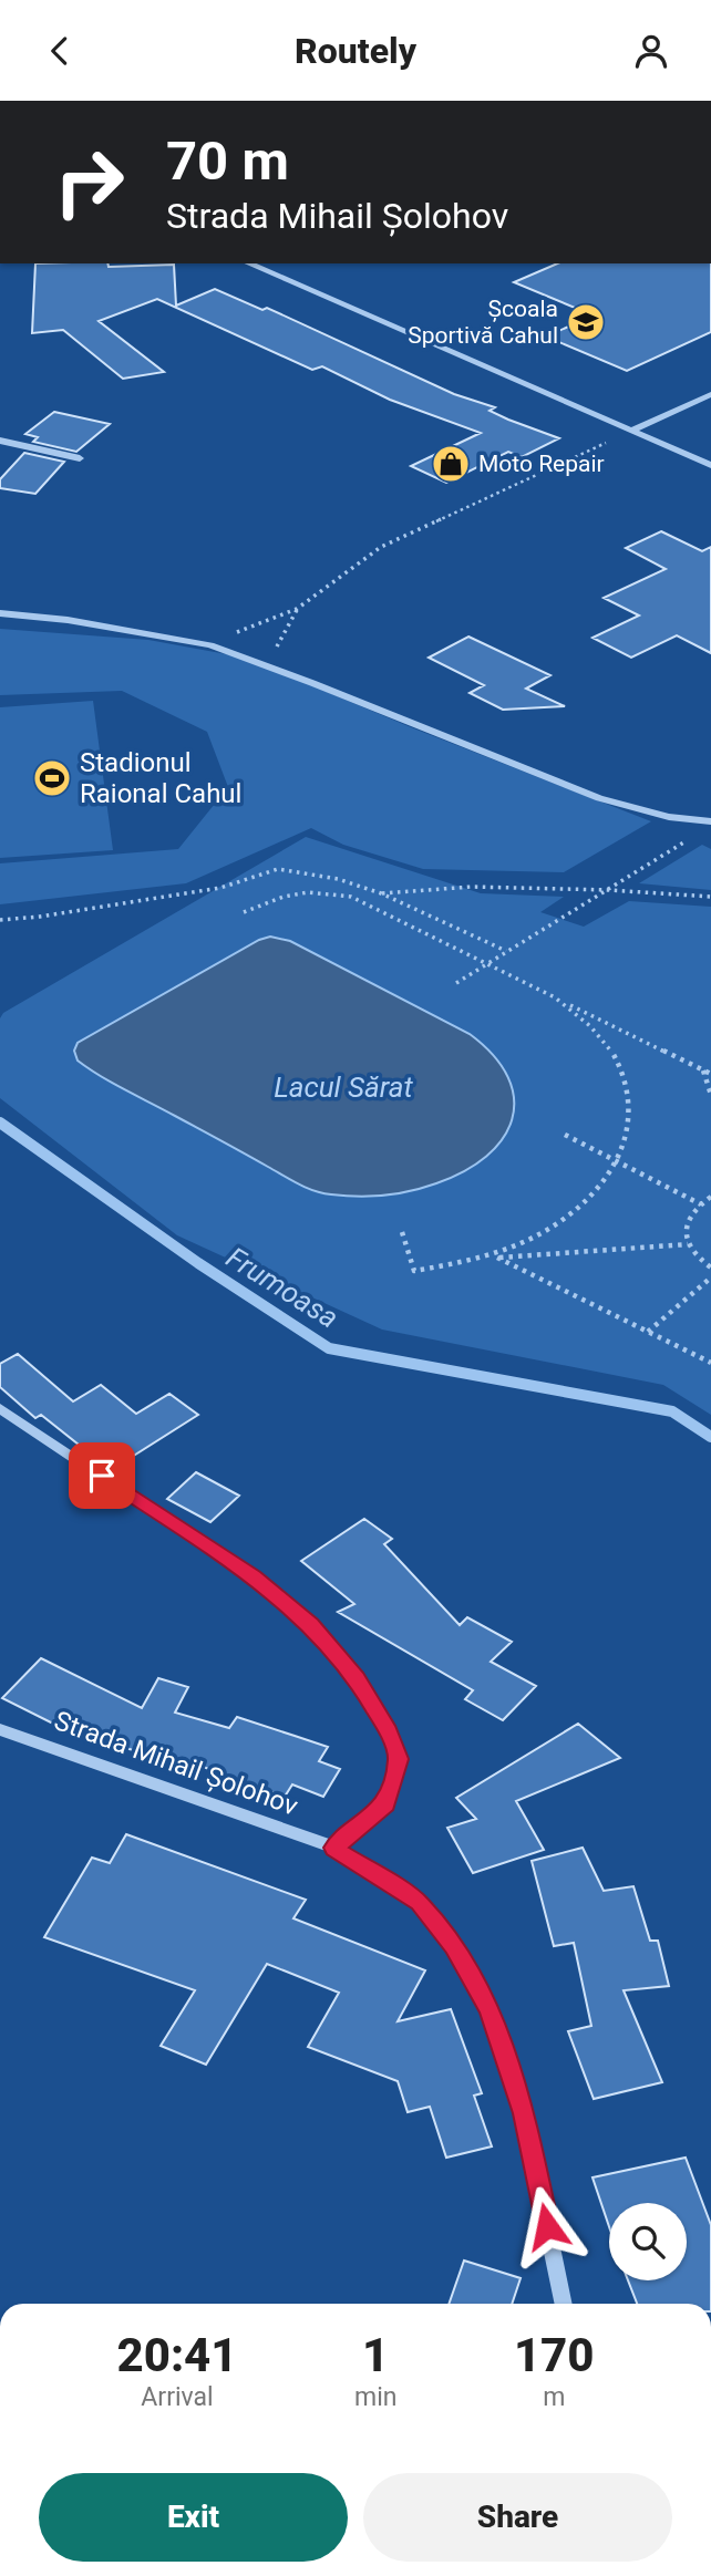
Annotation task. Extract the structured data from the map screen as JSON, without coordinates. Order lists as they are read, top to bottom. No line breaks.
{"streets":{"street":["Strada Mihail Șolohov"]},"water":["Lacul Sărat","Frumoasa"],"places":{"school or university":["Școala Sportivă Cahul"],"shop":["Moto Repair"],"sports":["Stadionul Raional Cahul"]},"page":{"header":"Routely","turn":["70 m","Strada Mihail Șolohov"],"eta":["20:41","Arrival","1","min","170","m"],"buttons":["Exit","Share"]}}
